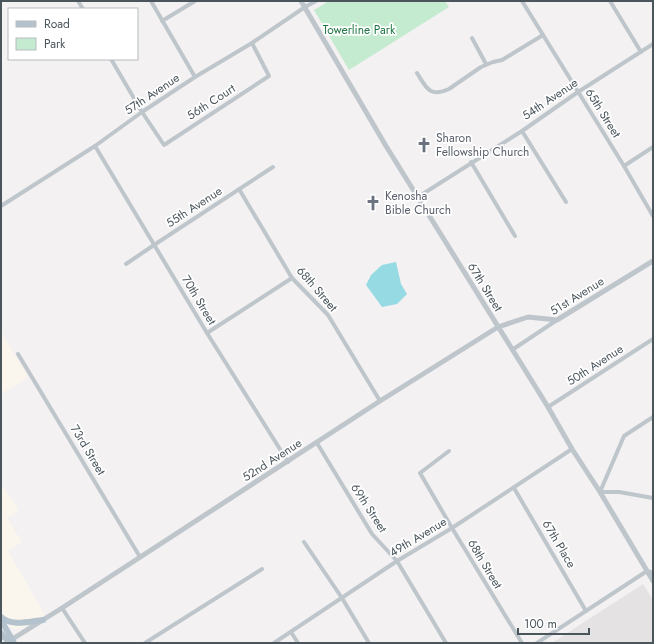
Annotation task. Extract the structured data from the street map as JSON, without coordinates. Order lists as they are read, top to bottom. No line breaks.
{"streets":{"street":["57th Avenue","54th Avenue","56th Court","65th Street","55th Avenue","67th Street","68th Street","51st Avenue","70th Street","50th Avenue","73rd Street","52nd Avenue","69th Street","49th Avenue","67th Place"]},"crossings":[["57th Avenue","56th Court"],["57th Avenue","67th Street"],["57th Avenue","70th Street"],["54th Avenue","65th Street"],["54th Avenue","67th Street"],["55th Avenue","68th Street"],["55th Avenue","70th Street"],["67th Street","51st Avenue"],["67th Street","50th Avenue"],["67th Street","52nd Avenue"],["67th Street","49th Avenue"],["68th Street","52nd Avenue"],["68th Street","49th Avenue"],["51st Avenue","52nd Avenue"],["70th Street","52nd Avenue"],["73rd Street","52nd Avenue"],["52nd Avenue","69th Street"],["69th Street","49th Avenue"],["49th Avenue","67th Place"]],"parks":["Towerline Park"],"places":{"church":["Sharon Fellowship Church","Kenosha Bible Church"]},"legend":["Road","Park"],"scale_bar":"100 m"}
